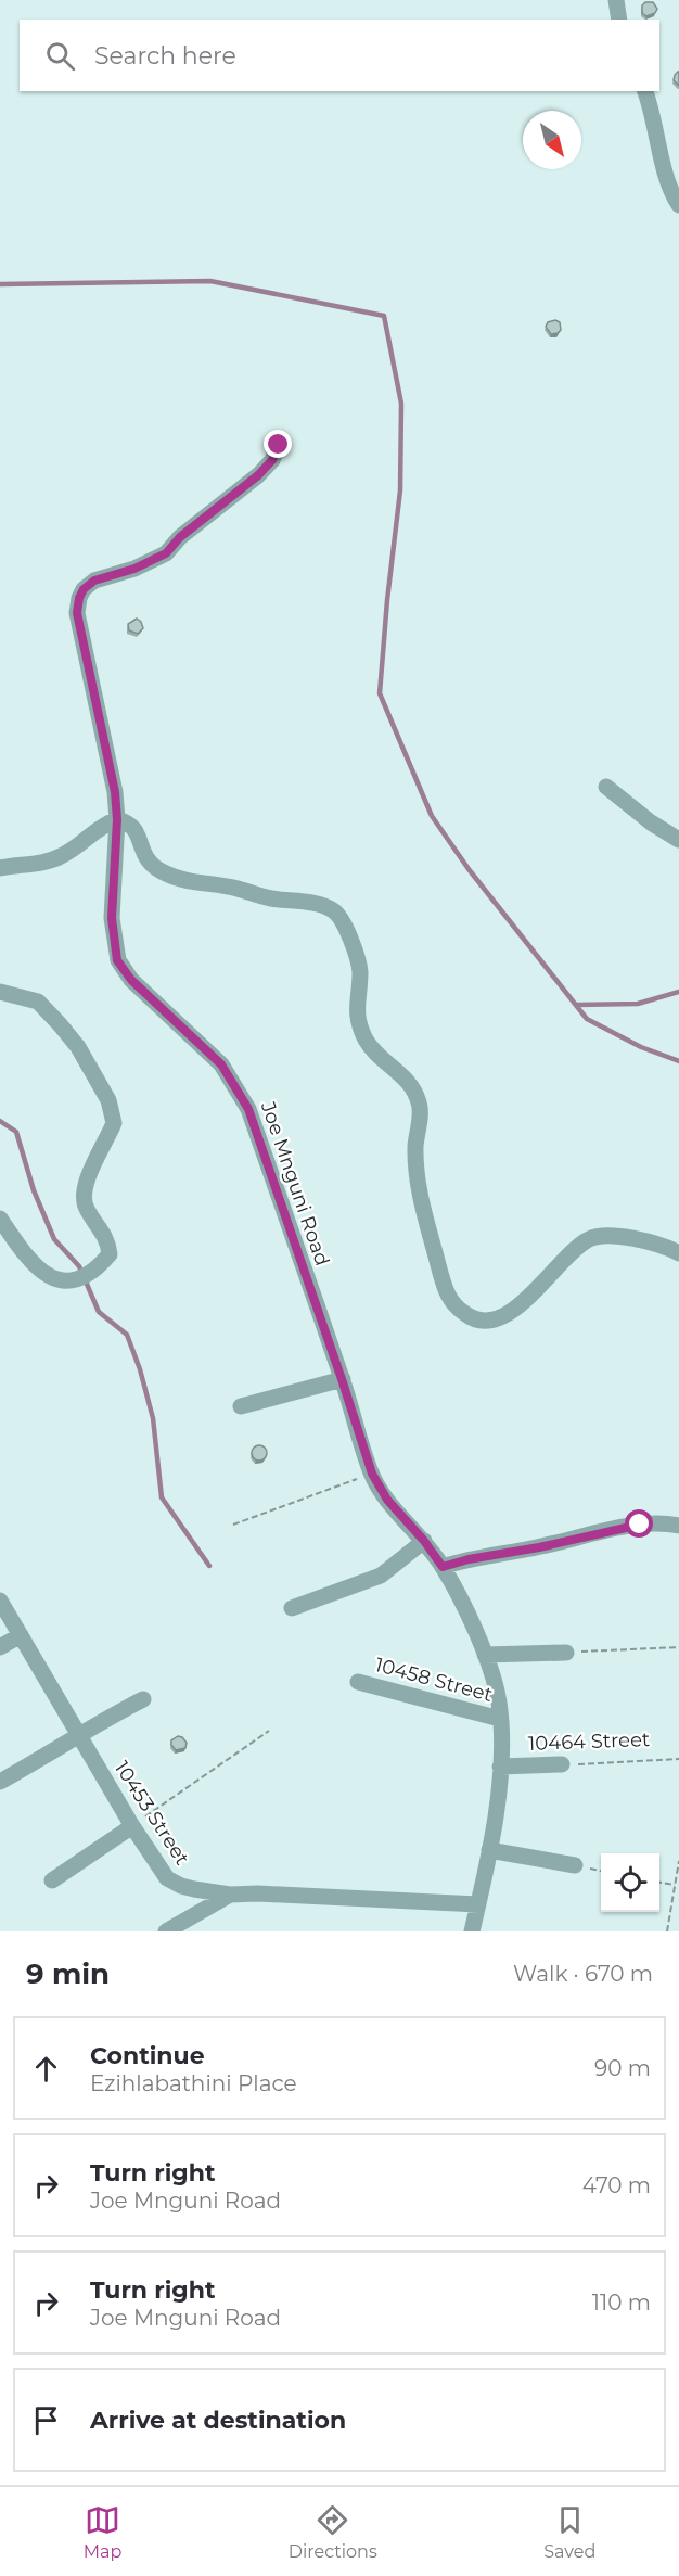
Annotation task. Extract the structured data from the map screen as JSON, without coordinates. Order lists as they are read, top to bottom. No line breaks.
{"streets":{"street":["Joe Mnguni Road","10458 Street","10464 Street","10453 Street"]},"crossings":[["Joe Mnguni Road","10458 Street"],["Joe Mnguni Road","10464 Street"],["Joe Mnguni Road","10453 Street"]],"north":"bottom right","page":{"search":"Search here","heading":["9 min","Walk · 670 m"],"list":[["Continue","Ezihlabathini Place","90 m"],["Turn right","Joe Mnguni Road","470 m"],["Turn right","Joe Mnguni Road","110 m"],"Arrive at destination"],"nav":["Map","Directions","Saved"]}}
